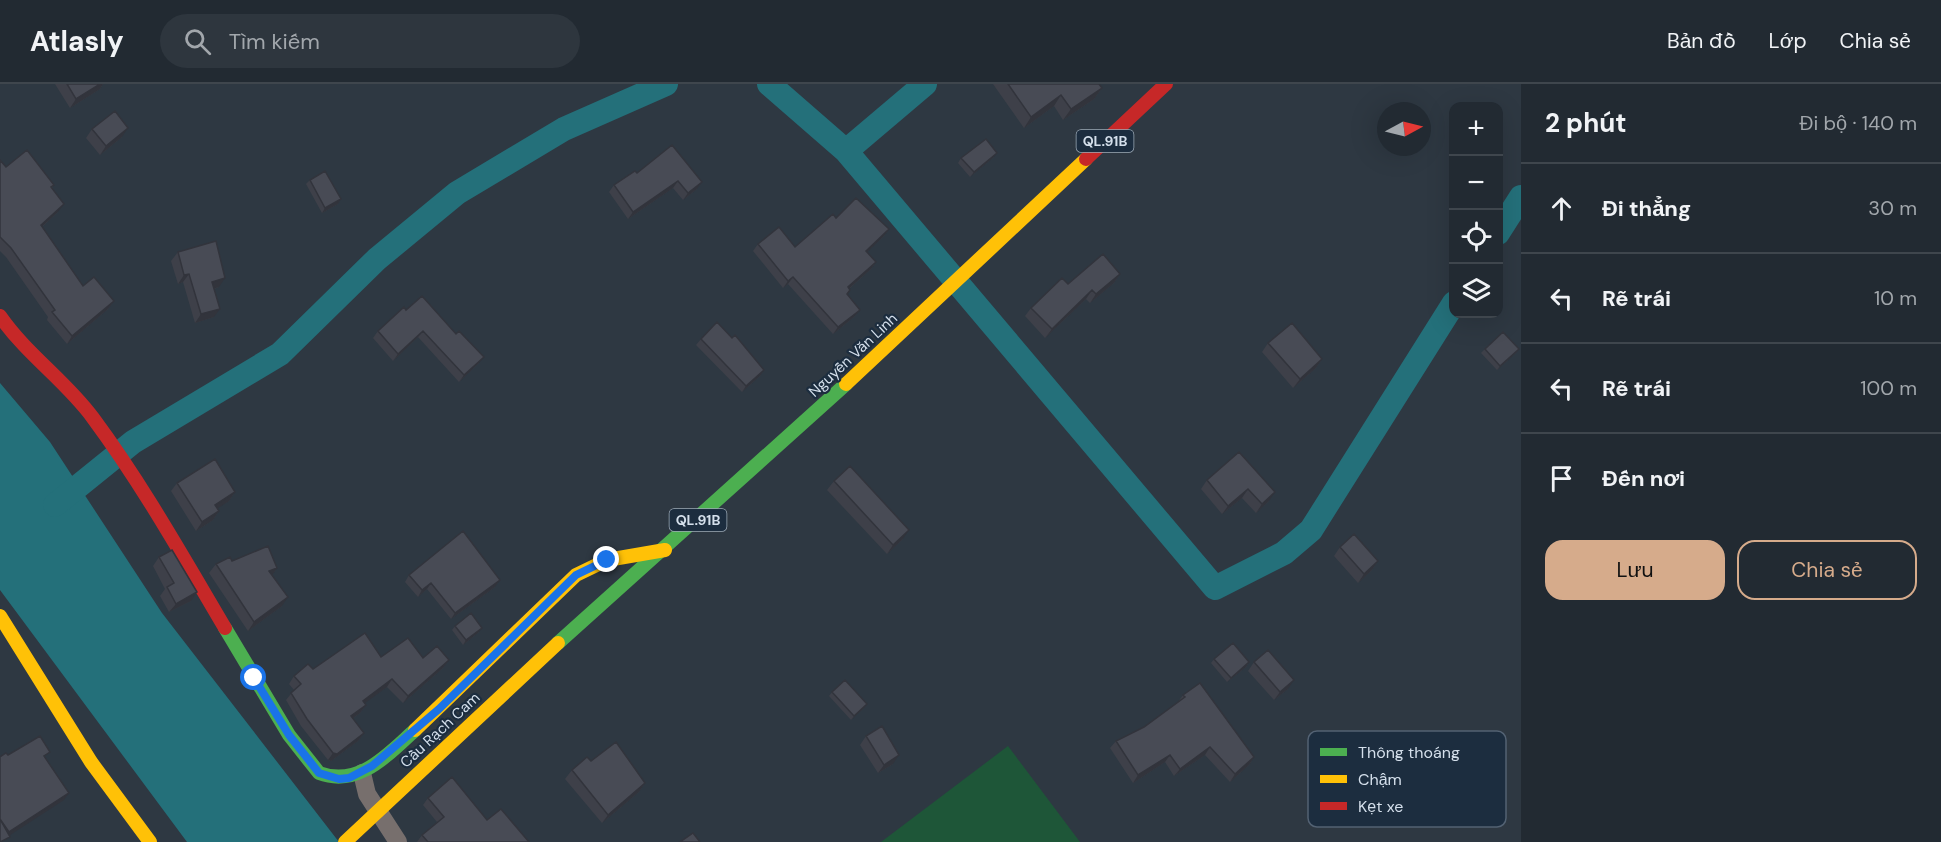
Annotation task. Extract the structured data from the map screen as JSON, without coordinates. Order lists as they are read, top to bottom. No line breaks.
{"streets":{"main road":["QL.91B","Nguyễn Văn Linh","Cầu Rạch Cam"]},"crossings":[["Nguyễn Văn Linh","Cầu Rạch Cam"]],"legend":["Thông thoáng","Chậm","Kẹt xe"],"north":"right","page":{"header":"Atlasly","search":"Tìm kiếm","nav":["Bản đồ","Lớp","Chia sẻ"],"heading":["2 phút","Đi bộ · 140 m"],"map_buttons":["+","−"],"list":[["Đi thẳng","30 m"],["Rẽ trái","10 m"],["Rẽ trái","100 m"],"Đến nơi"],"buttons":["Lưu","Chia sẻ"]}}
